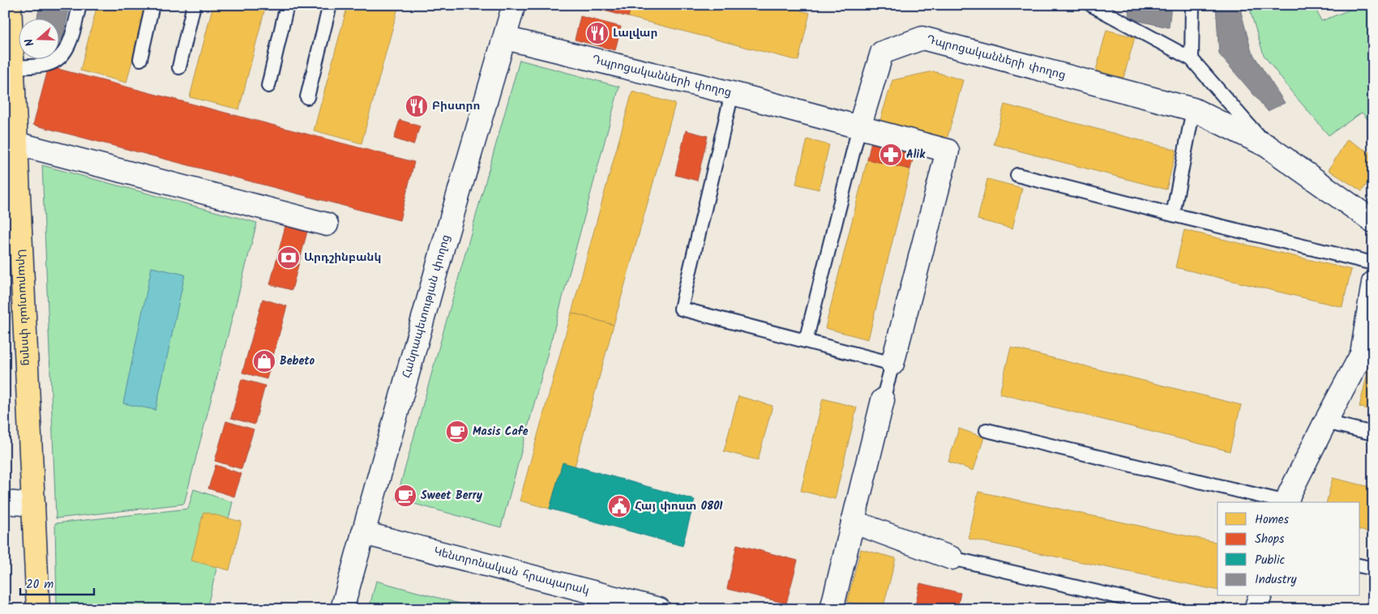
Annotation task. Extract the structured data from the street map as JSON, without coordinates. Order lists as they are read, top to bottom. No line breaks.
{"streets":{"main road":["Արարատյան փողոց"],"street":["Դպրոցականների փողոց","Հանրապետության փողոց","Կենտրոնական հրապարակ"]},"crossings":[["Դպրոցականների փողոց","Հանրապետության փողոց"],["Հանրապետության փողոց","Կենտրոնական հրապարակ"]],"places":{"restaurant":["Լալվար","Բիստրո"],"pharmacy":["Alik"],"bank":["Արդշինբանկ"],"shop":["Bebeto"],"cafe":["Masis Cafe","Sweet Berry"],"public building":["Հայ փոստ 0801"]},"legend":["Homes","Shops","Public","Industry"],"scale_bar":"20 m","north":"left"}
